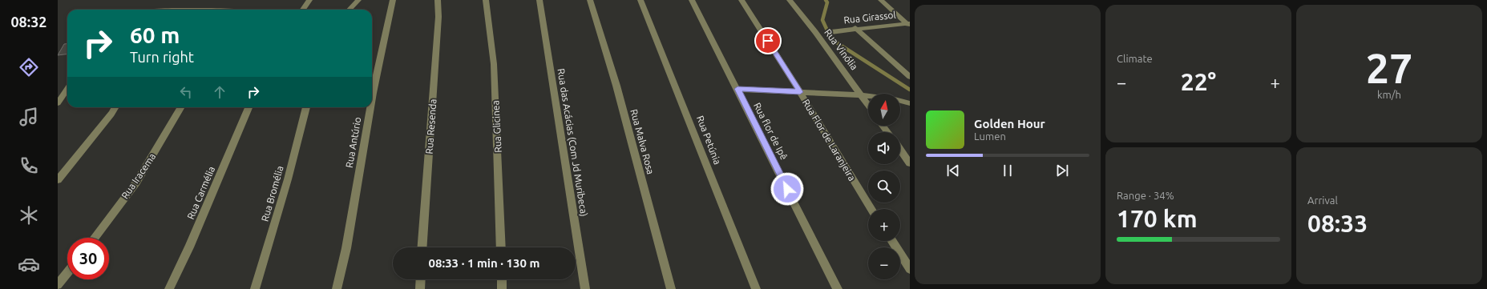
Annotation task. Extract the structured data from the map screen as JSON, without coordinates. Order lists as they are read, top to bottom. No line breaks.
{"streets":{"street":["Rua Girassol","Rua Vinólia","Rua Resenda","Rua Glicinea","Rua flor de Ipê","Rua Petúnia","Rua Flor de Laranjeira","Rua Malva Rosa","Rua Antúrio","Rua das Acácias (Com Jd Muribeca)","Rua Iracema","Rua Carmélia","Rua Bromélia"]},"north":"top","page":{"tabs":"08:32","tile":["Climate",["27","km/h"],["Range · 34%","170 km"],["Arrival","08:33"]],"turn":["60 m","Turn right"],"heat":["−","22°","+"],"map_buttons":["+","−"],"song":["Golden Hour","Lumen"],"limit":"30","trip":"08:33 · 1 min · 130 m"}}
